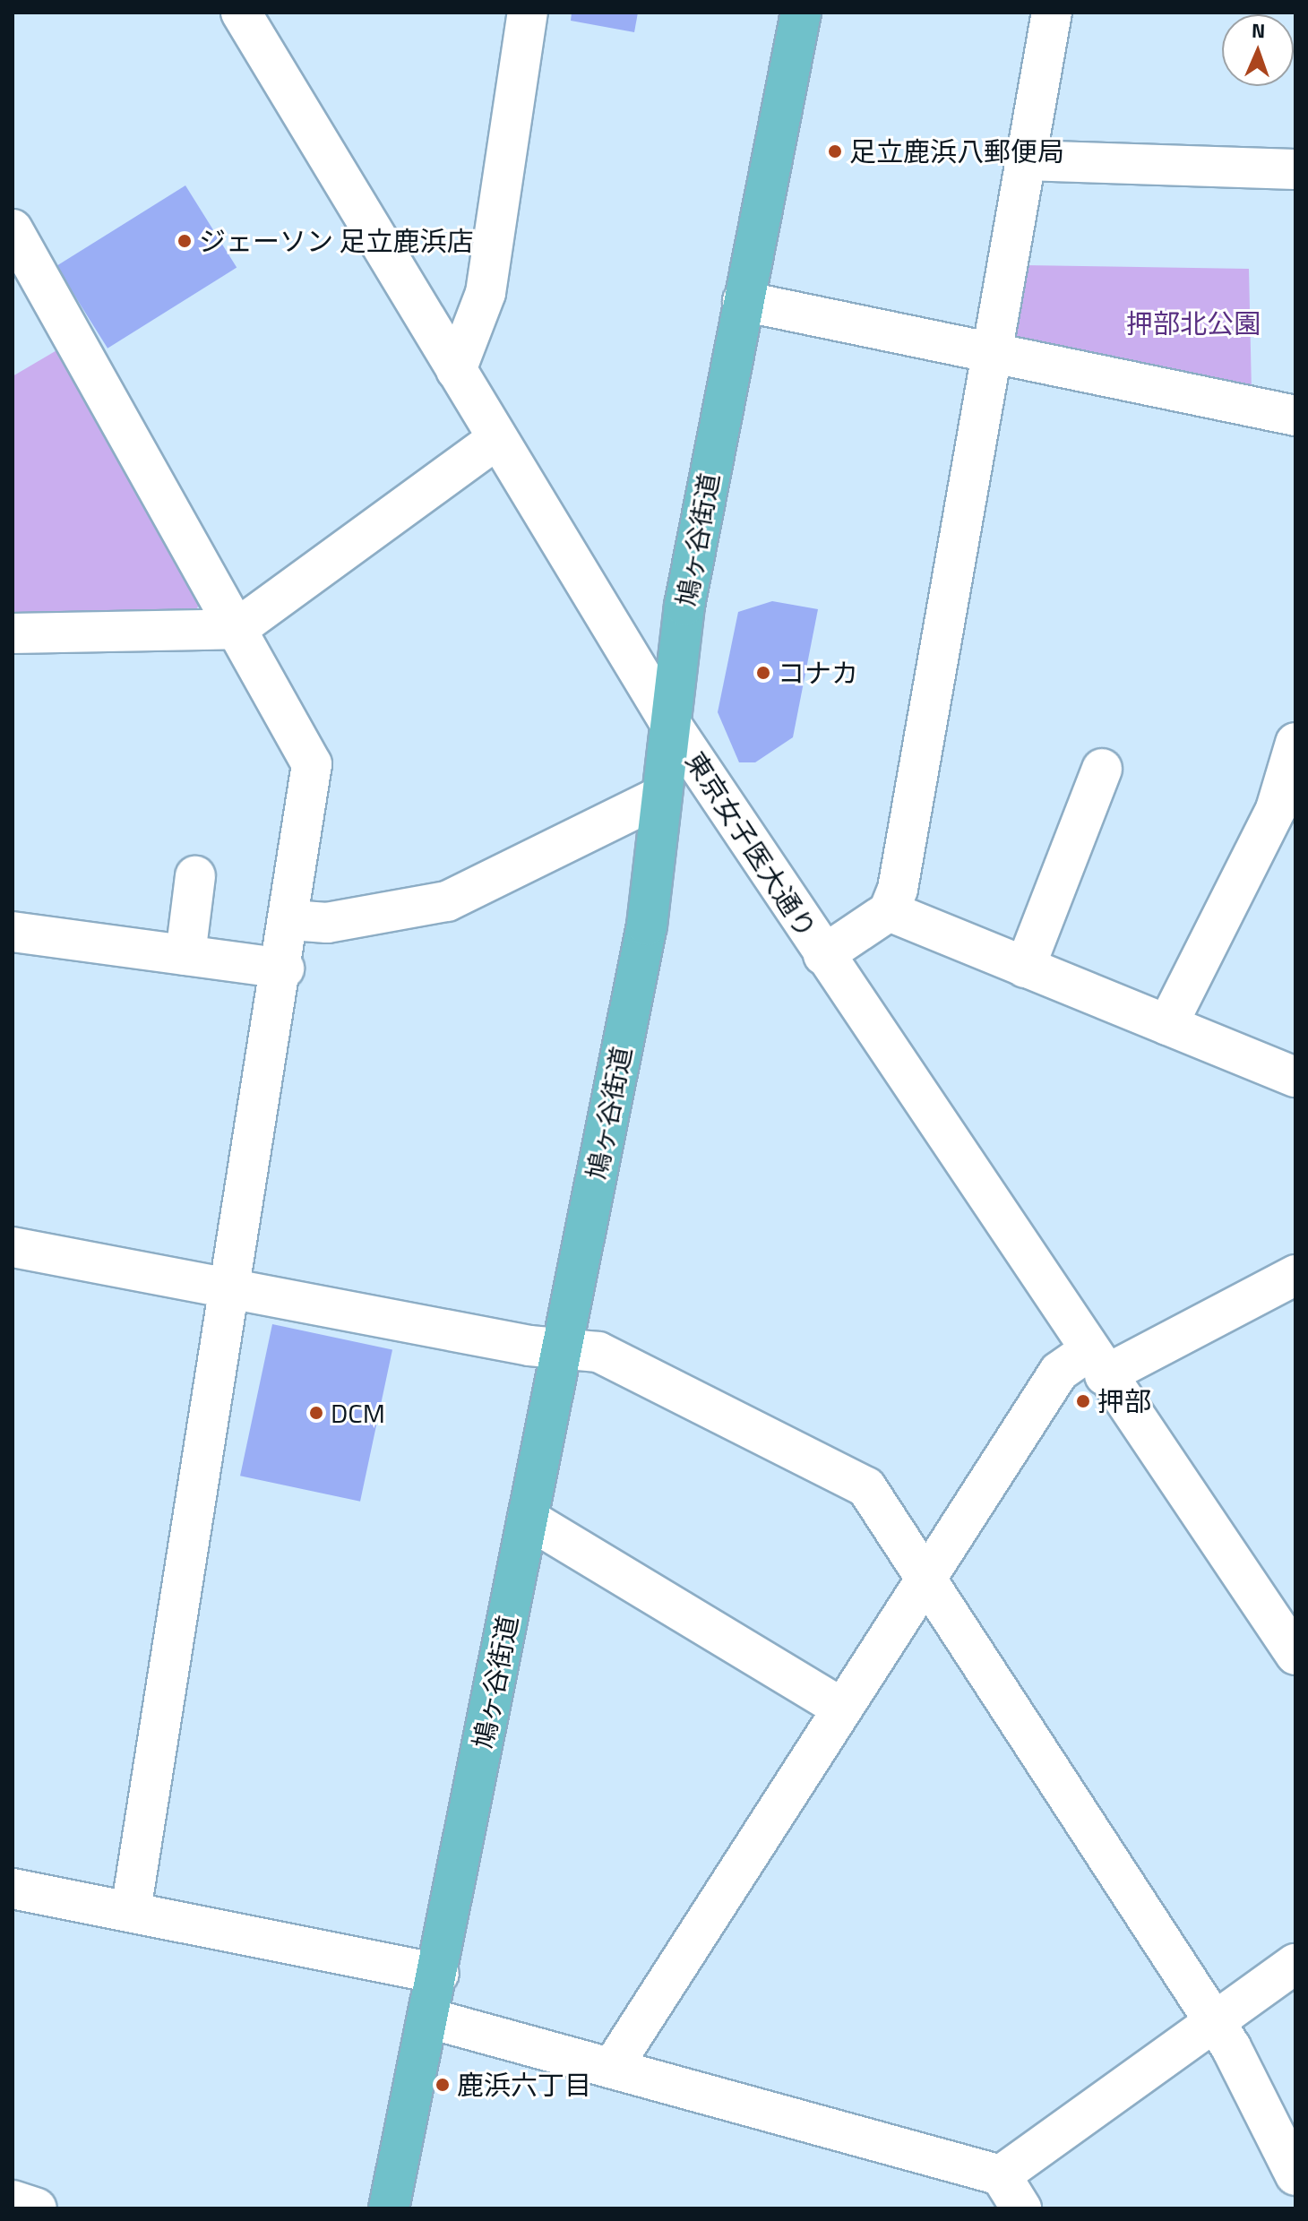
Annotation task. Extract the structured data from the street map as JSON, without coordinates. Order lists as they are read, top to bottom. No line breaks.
{"streets":{"main road":["鳩ヶ谷街道"],"street":["東京女子医大通り"]},"crossings":[["鳩ヶ谷街道","東京女子医大通り"]],"parks":["押部北公園"],"places":["足立鹿浜八郵便局","ジェーソン 足立鹿浜店","コナカ","押部","DCM","鹿浜六丁目"],"north":"top"}
